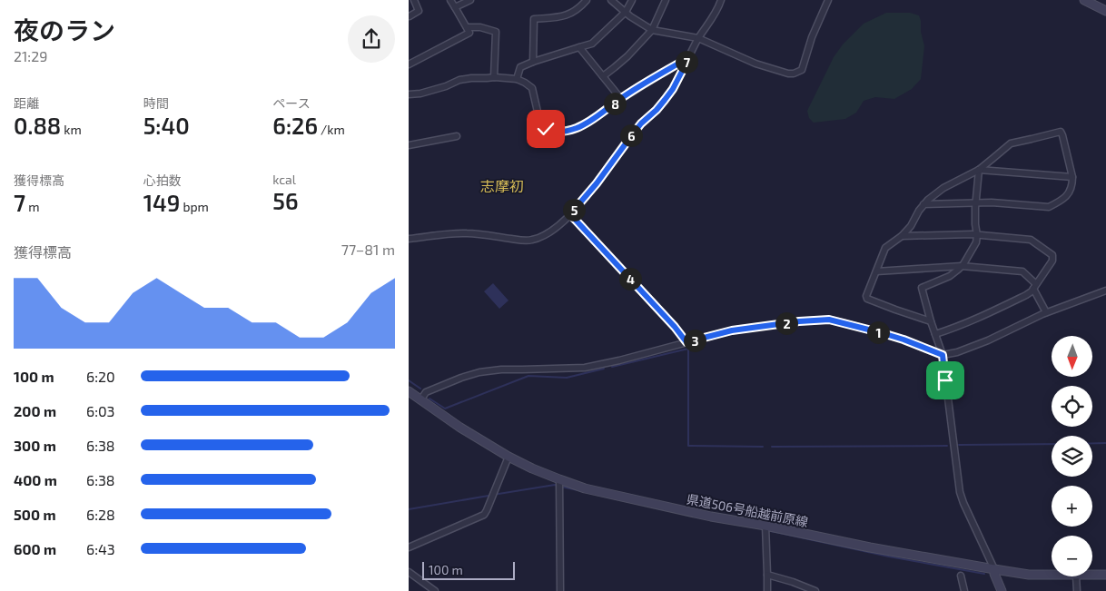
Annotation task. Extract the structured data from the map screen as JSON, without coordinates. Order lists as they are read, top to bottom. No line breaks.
{"streets":{"main road":["県道506号船越前原線"]},"districts":["志摩初"],"scale_bar":"100 m","north":"bottom","page":{"heading":["夜のラン","21:29"],"pins":["7","8","6","5","4","2","1","3"],"stats":[["距離","0.88 km"],["時間","5:40"],["ペース","6:26 /km"],["獲得標高","7 m"],["心拍数","149 bpm"],["kcal","56"]],"chart":["獲得標高","77–81 m"],"map_buttons":["+","−"],"list":[{"name":"100 m","note":"6:20"},{"name":"200 m","note":"6:03"},{"name":"300 m","note":"6:38"},{"name":"400 m","note":"6:38"},{"name":"500 m","note":"6:28"},{"name":"600 m","note":"6:43"}],"scale":"100 m"}}
